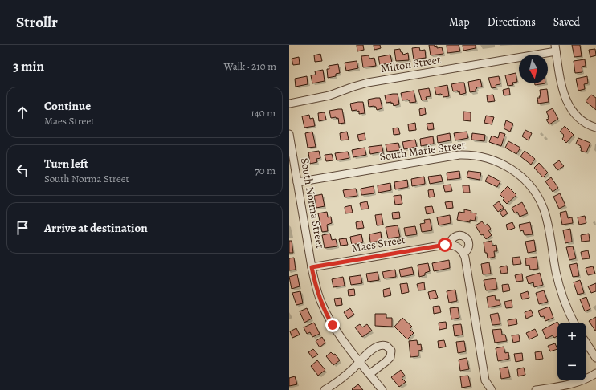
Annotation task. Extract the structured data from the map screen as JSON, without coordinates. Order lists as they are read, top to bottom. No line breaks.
{"streets":{"street":["Milton Street","South Marie Street","South Norma Street","Maes Street"]},"crossings":[["South Marie Street","South Norma Street"],["South Norma Street","Maes Street"]],"north":"bottom","page":{"header":"Strollr","nav":["Map","Directions","Saved"],"heading":["3 min","Walk · 210 m"],"list":[["Continue","Maes Street","140 m"],["Turn left","South Norma Street","70 m"],"Arrive at destination"],"map_buttons":["+","−"]}}
